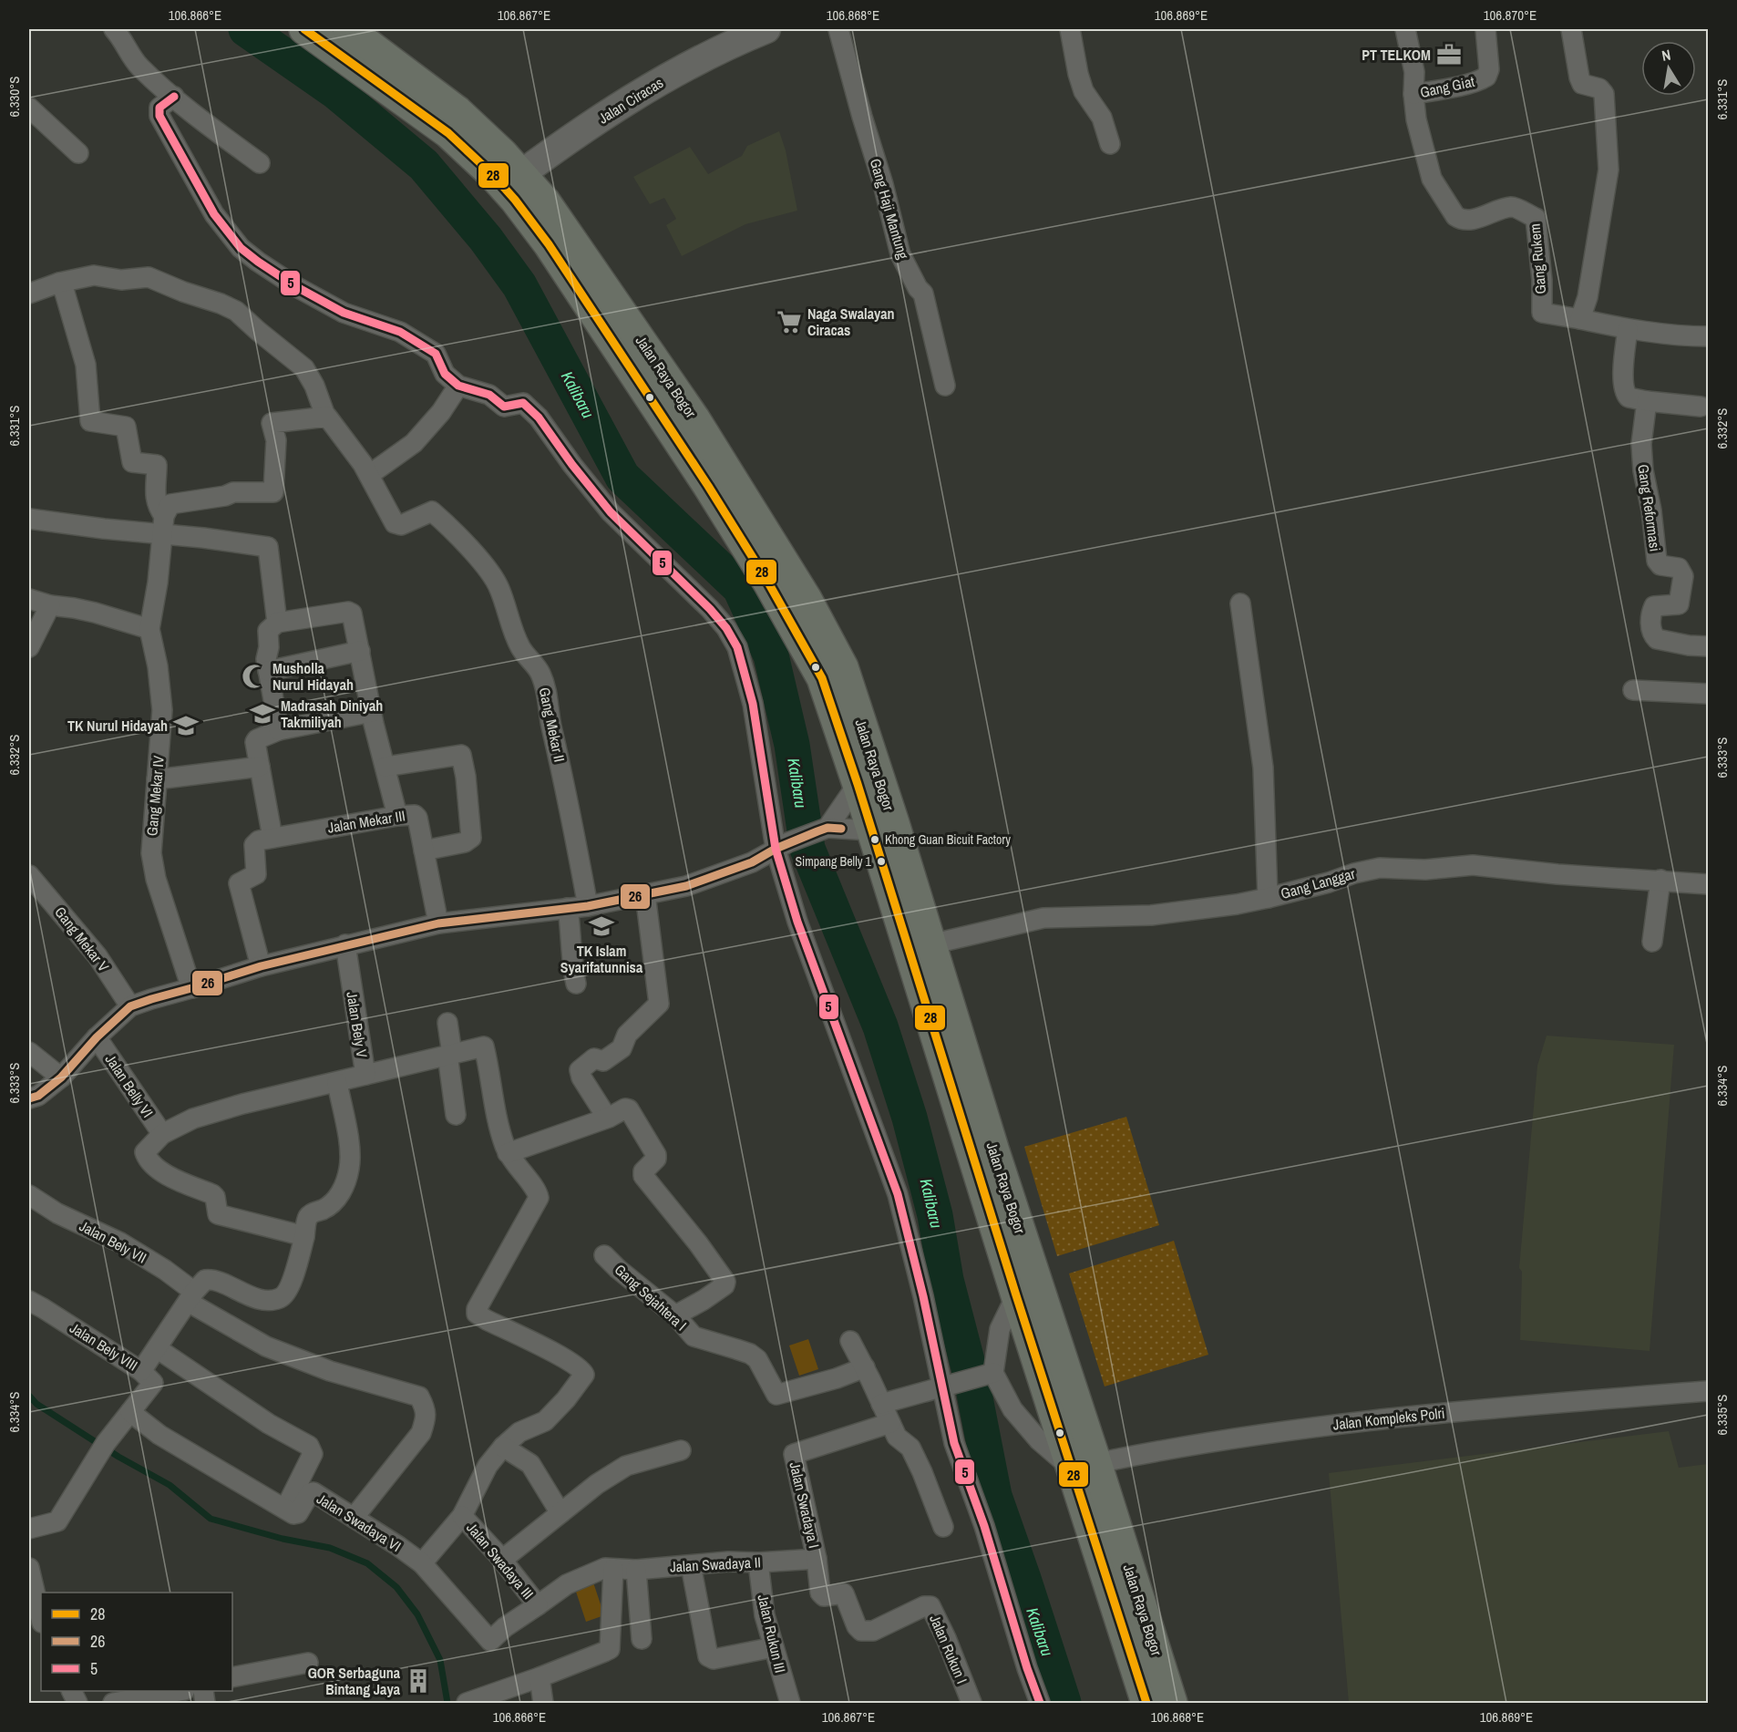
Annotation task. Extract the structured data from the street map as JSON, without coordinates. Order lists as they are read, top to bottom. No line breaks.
{"streets":{"highway":["Jalan Raya Bogor"],"street":["Gang Giat","Jalan Ciracas","Gang Haji Mantung","Gang Rukem","Gang Reformasi","Gang Mekar II","Gang Mekar IV","Jalan Mekar III","Gang Langgar","Gang Mekar V","Jalan Bely V","Jalan Belly VI","Jalan Bely VII","Gang Sejahtera I","Jalan Bely VIII","Jalan Kompleks Polri","Jalan Swadaya I","Jalan Swadaya VI","Jalan Swadaya III","Jalan Swadaya II","Jalan Rukun III","Jalan Rukun I"]},"crossings":[["Gang Giat","Gang Rukem"],["Jalan Ciracas","Jalan Raya Bogor"],["Jalan Raya Bogor","Gang Langgar"],["Jalan Raya Bogor","Jalan Kompleks Polri"],["Jalan Bely V","Jalan Belly VI"],["Jalan Bely VII","Jalan Bely VIII"],["Jalan Bely VII","Jalan Swadaya VI"],["Jalan Swadaya I","Jalan Swadaya II"],["Jalan Swadaya I","Jalan Rukun I"],["Jalan Swadaya VI","Jalan Swadaya II"],["Jalan Swadaya III","Jalan Swadaya II"],["Jalan Swadaya II","Jalan Rukun III"],["Jalan Swadaya II","Jalan Rukun I"]],"water":["Kalibaru"],"places":{"office":["PT TELKOM"],"supermarket":["Naga Swalayan Ciracas"],"mosque":["Musholla Nurul Hidayah"],"school or university":["Madrasah Diniyah Takmiliyah","TK Nurul Hidayah","TK Islam Syarifatunnisa"],"other":["Khong Guan Bicuit Factory","Simpang Belly 1"],"building":["GOR Serbaguna Bintang Jaya"]},"lines":["transit line 28","transit line 5","transit line 26"],"legend":["28","26","5"],"north":"top","coordinates":["106.866°E","106.867°E","106.868°E","106.869°E","106.870°E","6.330°S","6.331°S","6.332°S","6.333°S","6.334°S","6.335°S"]}
